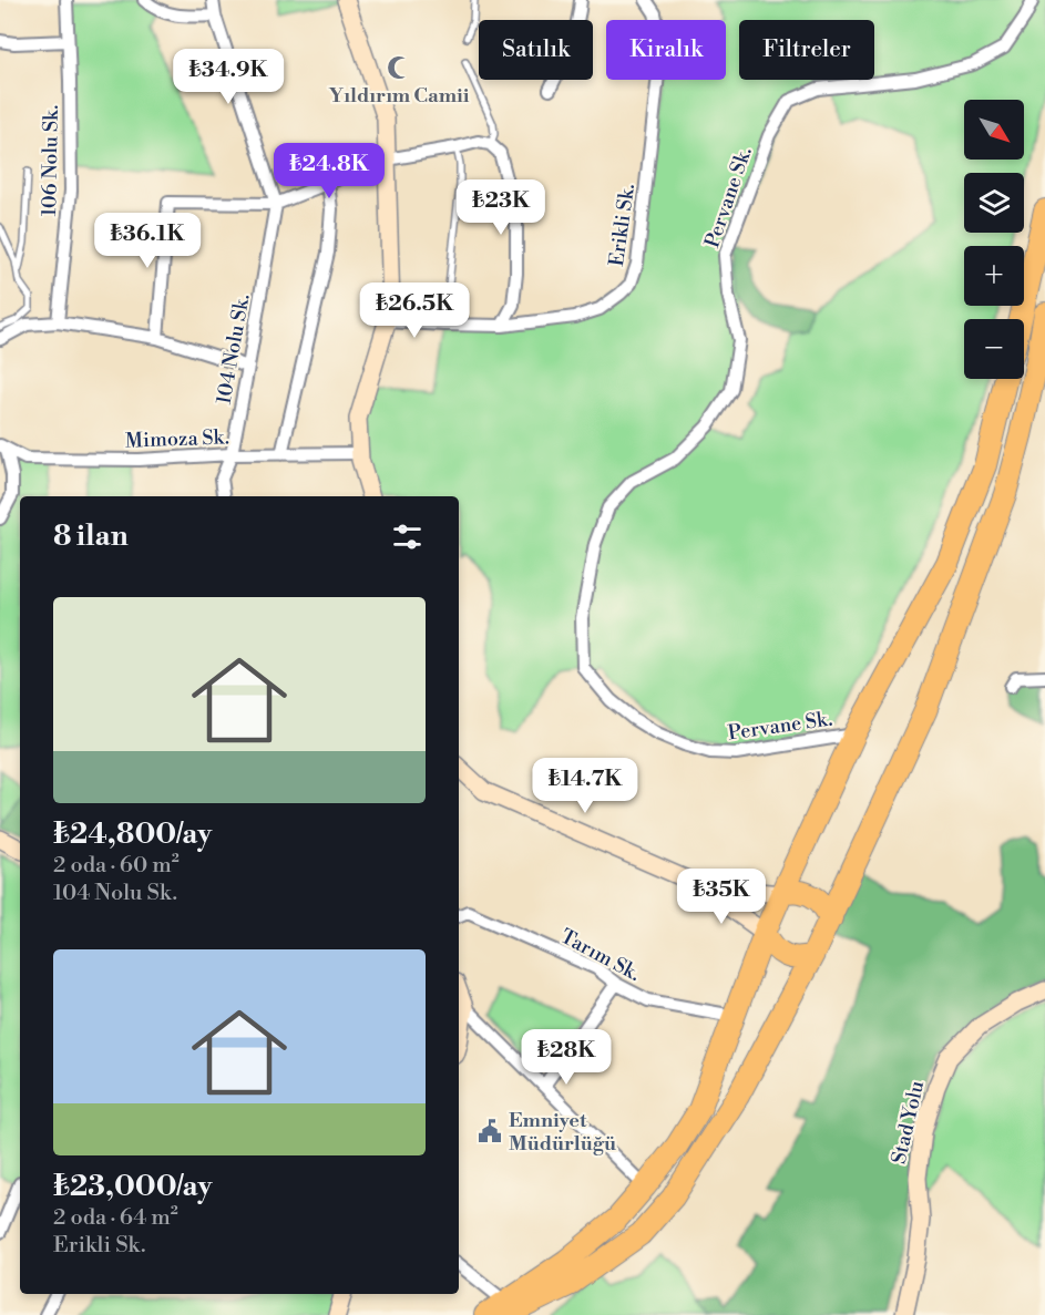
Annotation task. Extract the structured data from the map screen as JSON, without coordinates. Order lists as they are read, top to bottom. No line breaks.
{"streets":{"main road":["Stad Yolu"],"street":["106 Nolu Sk.","Pervane Sk.","Erikli Sk.","104 Nolu Sk.","Mimoza Sk.","Tarım Sk."]},"crossings":[["104 Nolu Sk.","Mimoza Sk."]],"places":{"mosque":["Yıldırım Camii"],"public building":["Emniyet Müdürlüğü"]},"north":"bottom right","page":{"chip":["Satılık","Kiralık","Filtreler"],"price":["₺34.9K","₺24.8K","₺23K","₺36.1K","₺26.5K","₺14.7K","₺35K","₺28K"],"map_buttons":["+","−"],"heading":"8 ilan","list":[{"name":"₺24,800/ay","note":"2 oda · 60 m² · 104 Nolu Sk."},{"name":"₺23,000/ay","note":"2 oda · 64 m² · Erikli Sk."}]}}
